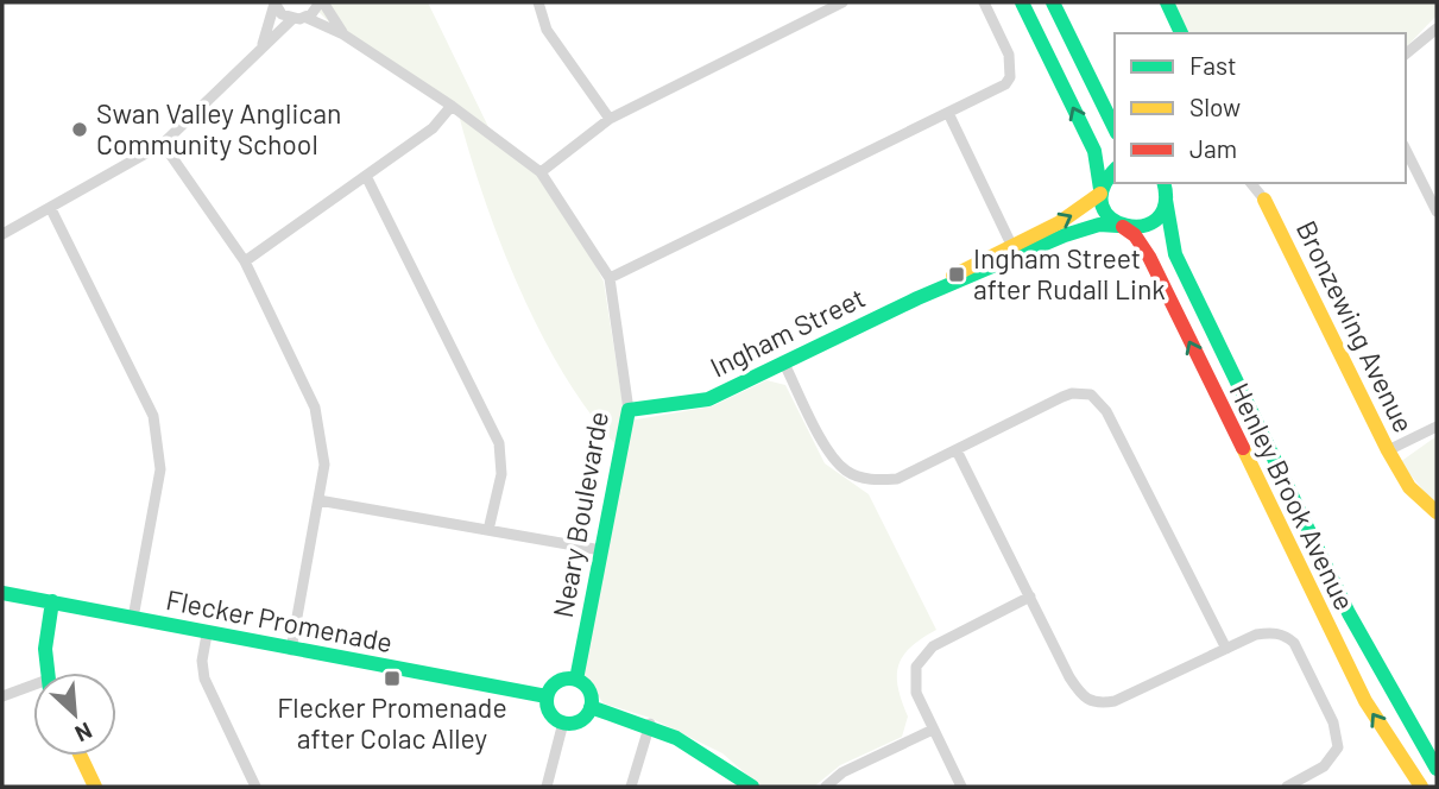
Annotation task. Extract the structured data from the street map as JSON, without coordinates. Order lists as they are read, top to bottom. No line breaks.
{"streets":{"street":["Bronzewing Avenue","Ingham Street","Henley Brook Avenue","Neary Boulevarde","Flecker Promenade"]},"crossings":[["Ingham Street","Henley Brook Avenue"],["Ingham Street","Neary Boulevarde"],["Neary Boulevarde","Flecker Promenade"]],"places":{"other":["Swan Valley Anglican Community School"],"transit":["Ingham Street after Rudall Link","Flecker Promenade after Colac Alley"]},"legend":["Fast","Slow","Jam"],"north":"bottom right"}
